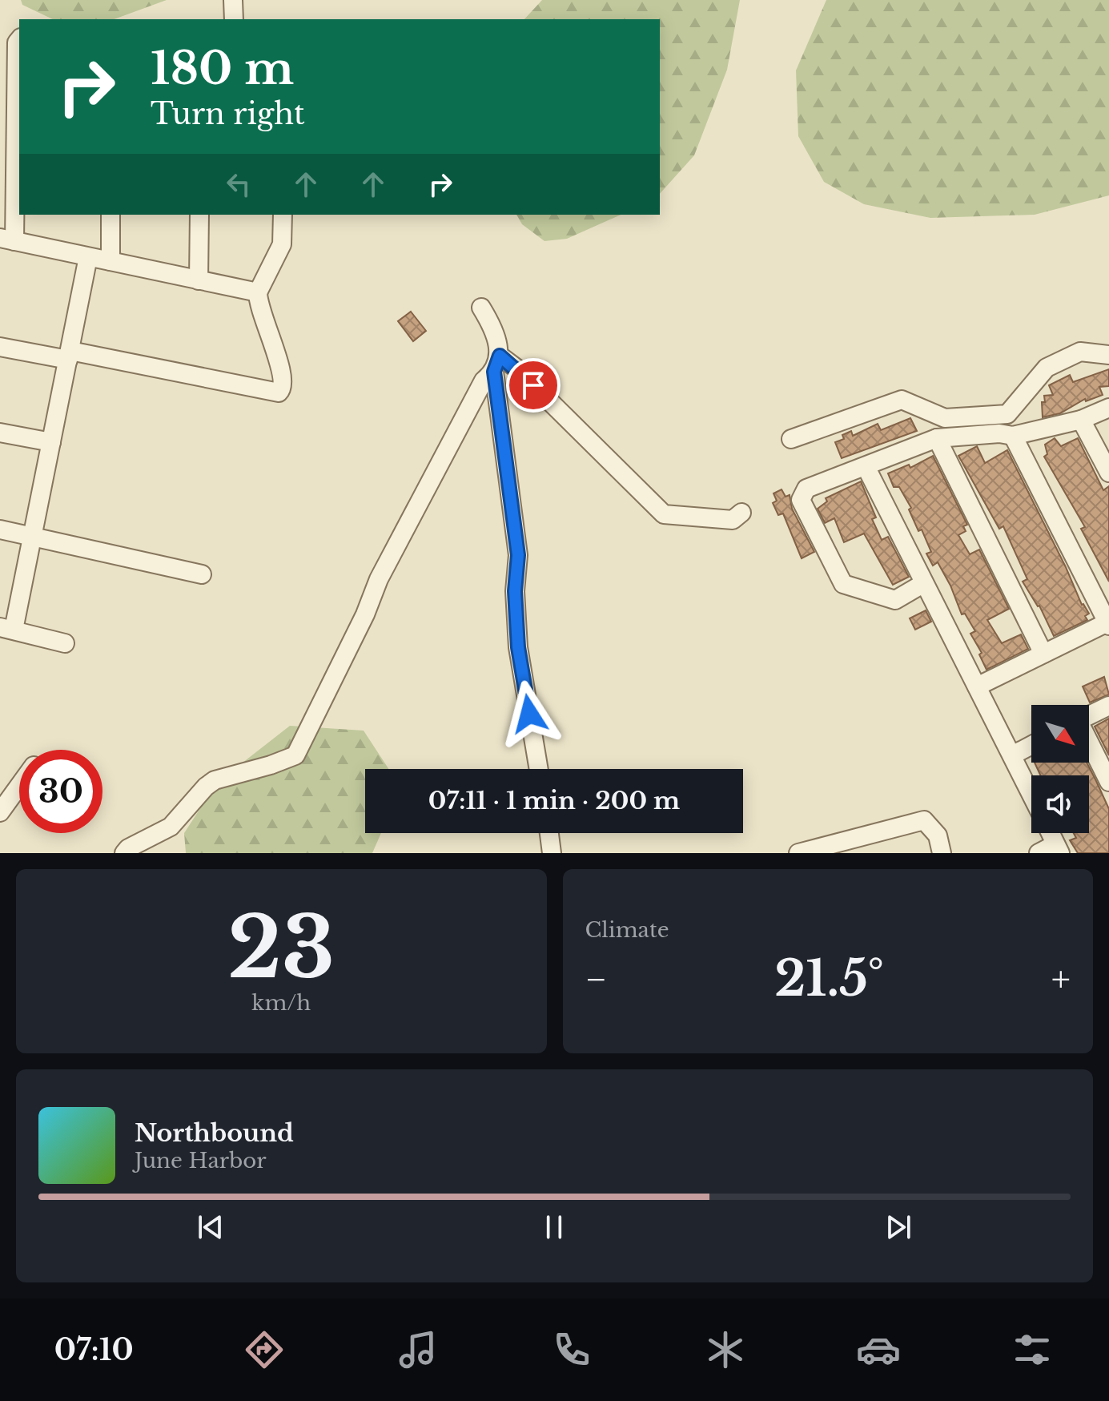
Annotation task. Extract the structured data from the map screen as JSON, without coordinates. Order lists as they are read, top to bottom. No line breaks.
{"north":"bottom right","page":{"turn":["180 m","Turn right"],"limit":"30","trip":"07:11 · 1 min · 200 m","tile":[["23","km/h"],"Climate"],"heat":["−","21.5°","+"],"song":["Northbound","June Harbor"],"tabs":"07:10"}}
